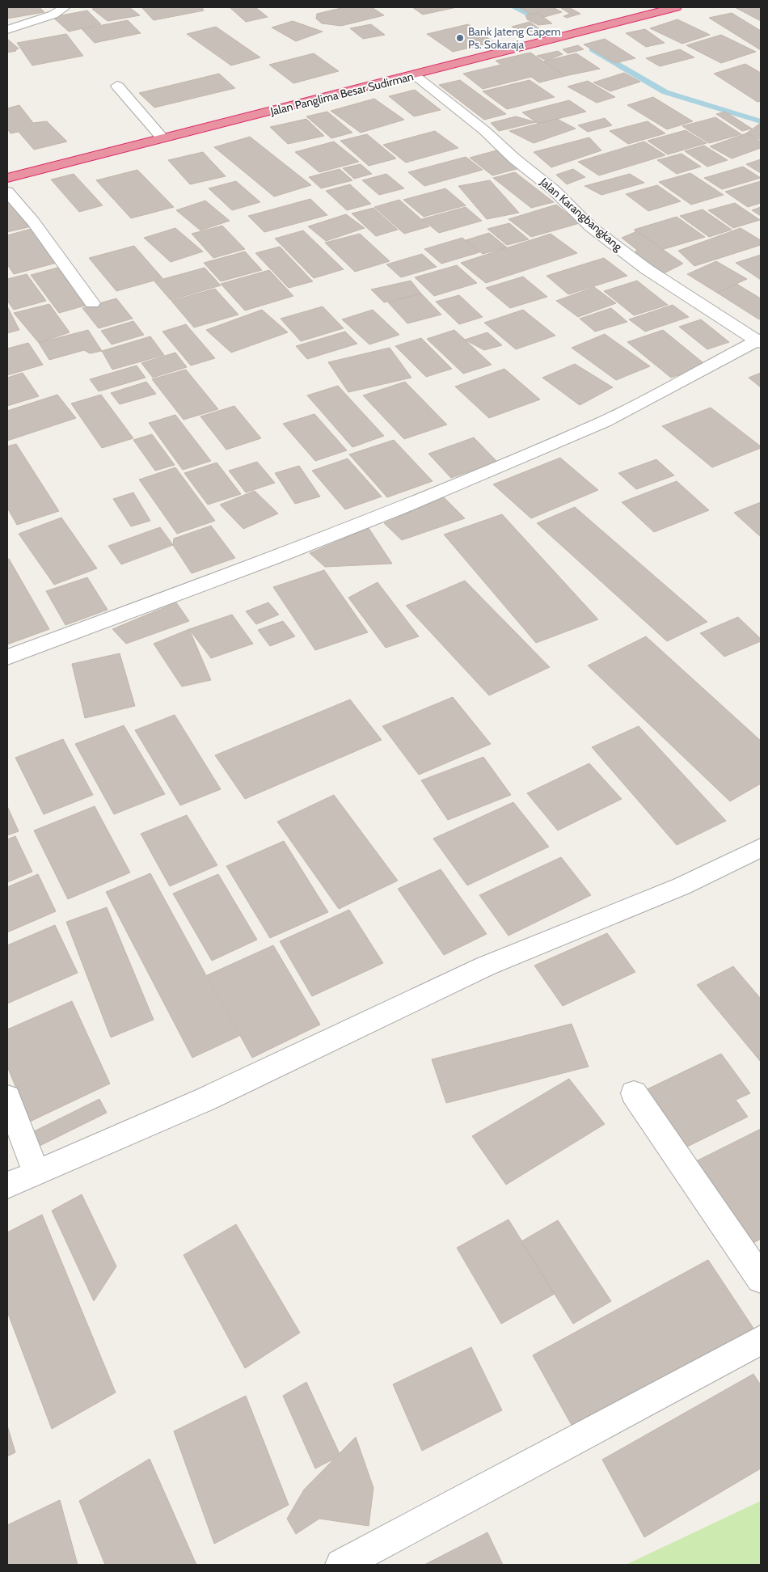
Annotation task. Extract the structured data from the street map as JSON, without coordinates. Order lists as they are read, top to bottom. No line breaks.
{"streets":{"highway":["Jalan Panglima Besar Sudirman"],"street":["Jalan Karangbangkang"]},"crossings":[["Jalan Panglima Besar Sudirman","Jalan Karangbangkang"]],"places":["Bank Jateng Capem Ps. Sokaraja"]}
